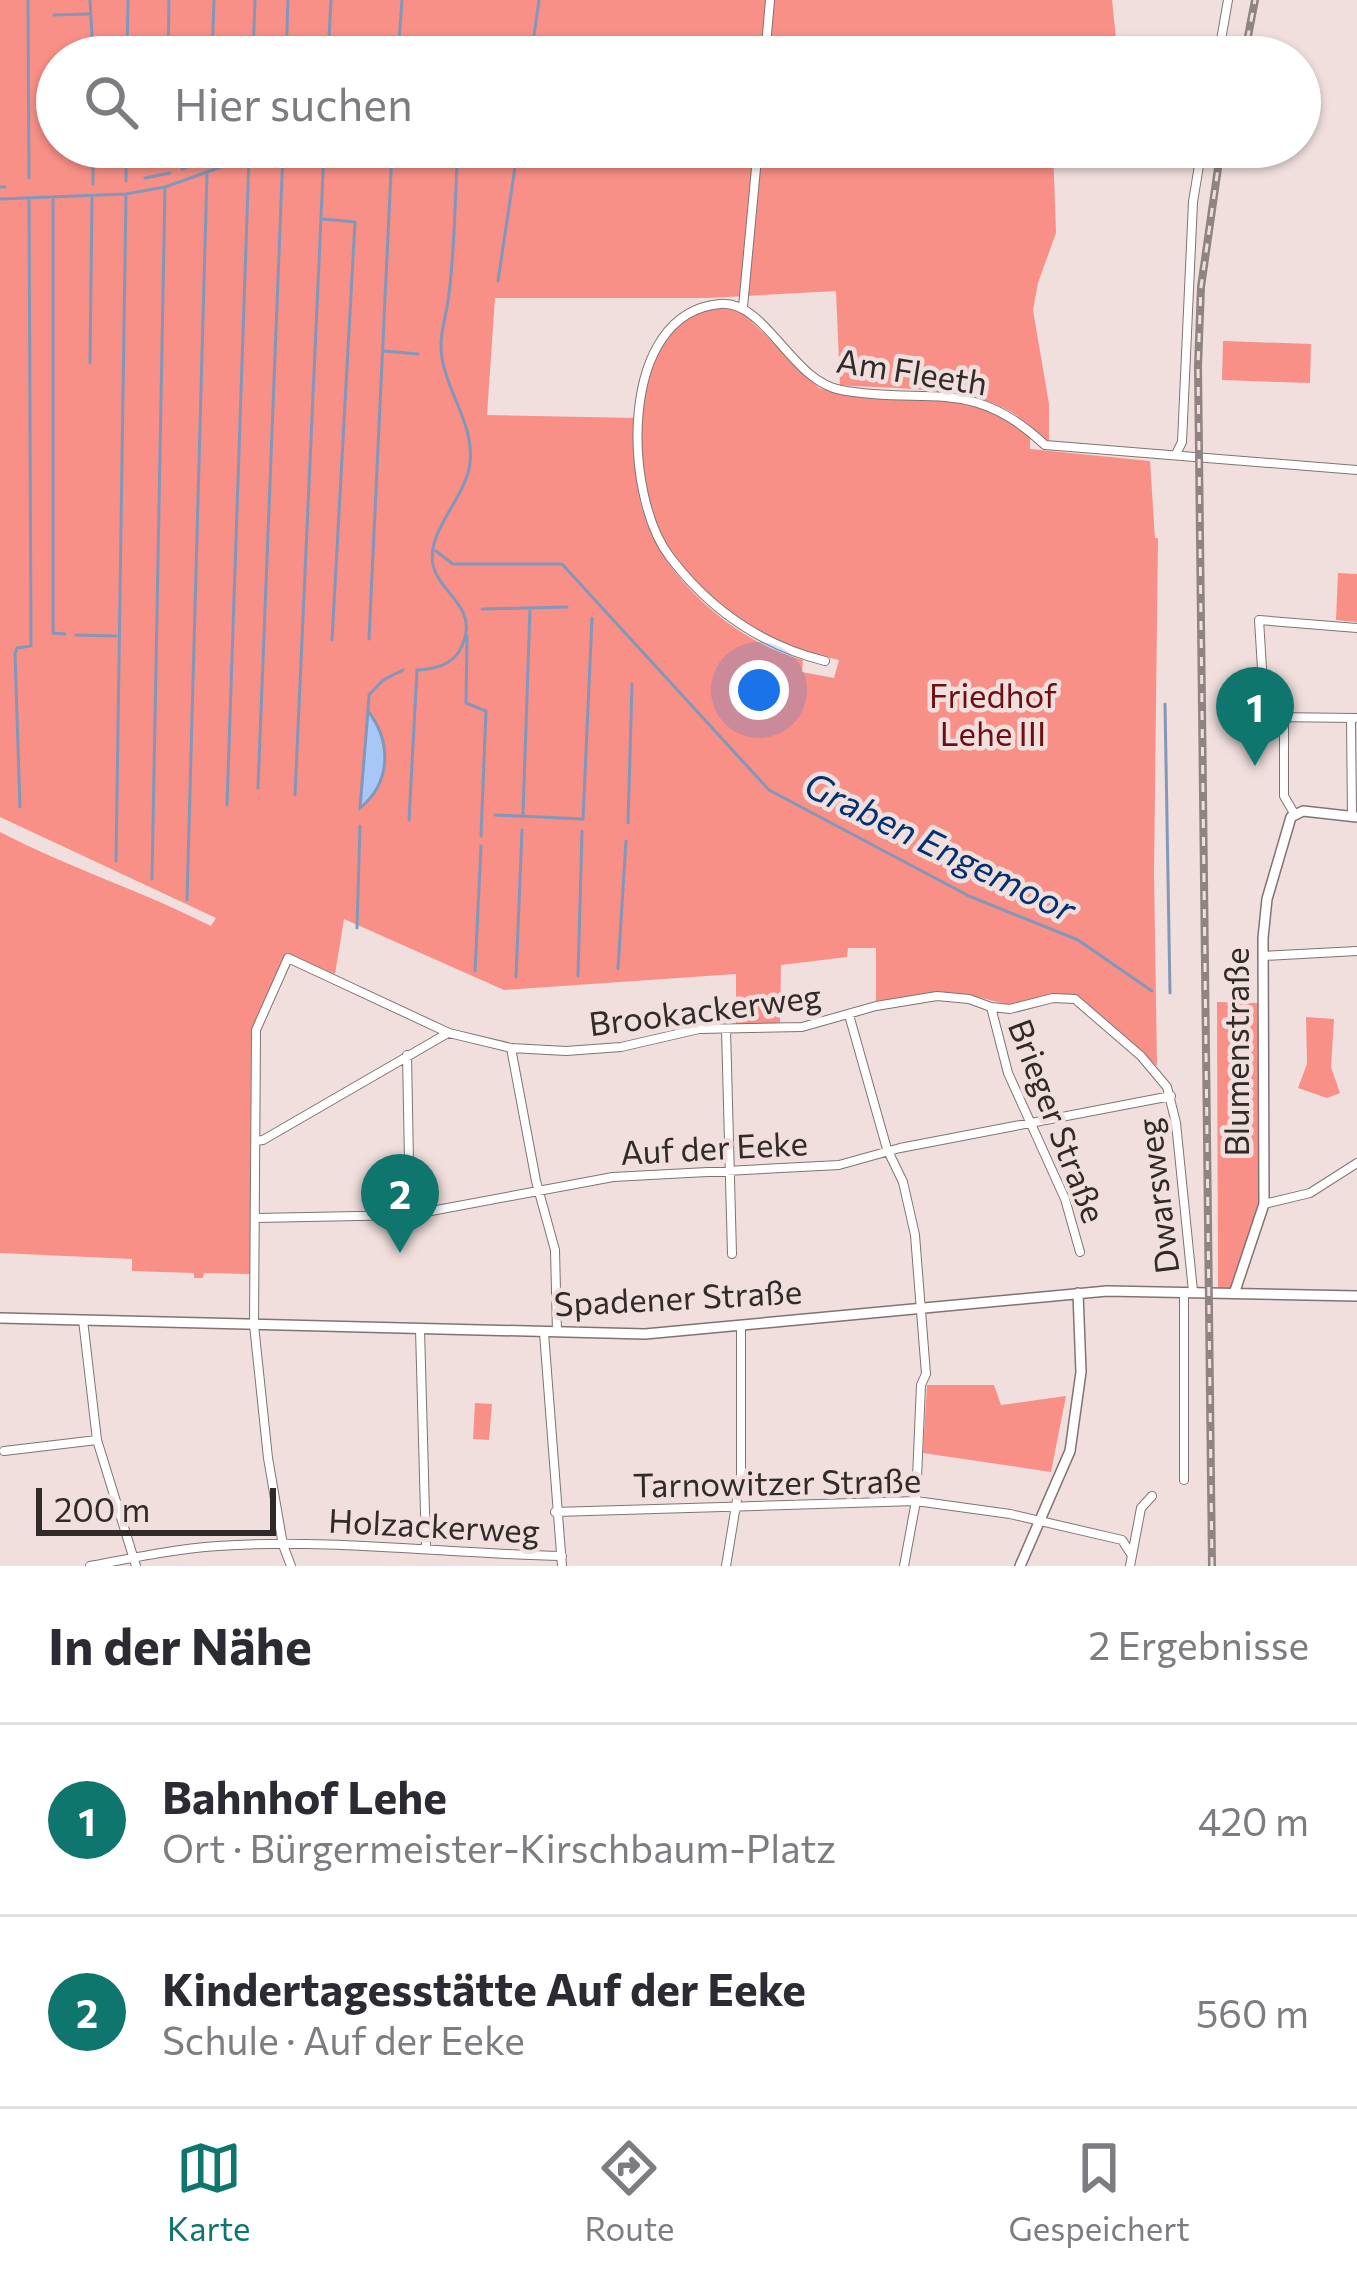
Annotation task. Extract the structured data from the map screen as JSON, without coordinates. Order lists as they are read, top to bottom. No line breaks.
{"streets":{"street":["Am Fleeth","Brookackerweg","Blumenstraße","Brieger Straße","Auf der Eeke","Dwarsweg","Spadener Straße","Tarnowitzer Straße","Holzackerweg"]},"crossings":[["Brookackerweg","Brieger Straße"],["Brookackerweg","Auf der Eeke"],["Brookackerweg","Dwarsweg"],["Blumenstraße","Spadener Straße"],["Brieger Straße","Auf der Eeke"],["Auf der Eeke","Dwarsweg"],["Dwarsweg","Spadener Straße"]],"water":["Graben Engemoor"],"parks":["Friedhof Lehe III"],"scale_bar":"200 m","page":{"search":"Hier suchen","pins":["1","2"],"scale":"200 m","heading":["In der Nähe","2 Ergebnisse"],"list":[{"mark":"1","name":"Bahnhof Lehe","note":"Ort · Bürgermeister-Kirschbaum-Platz","value":"420 m"},{"mark":"2","name":"Kindertagesstätte Auf der Eeke","note":"Schule · Auf der Eeke","value":"560 m"}],"nav":["Karte","Route","Gespeichert"]}}
